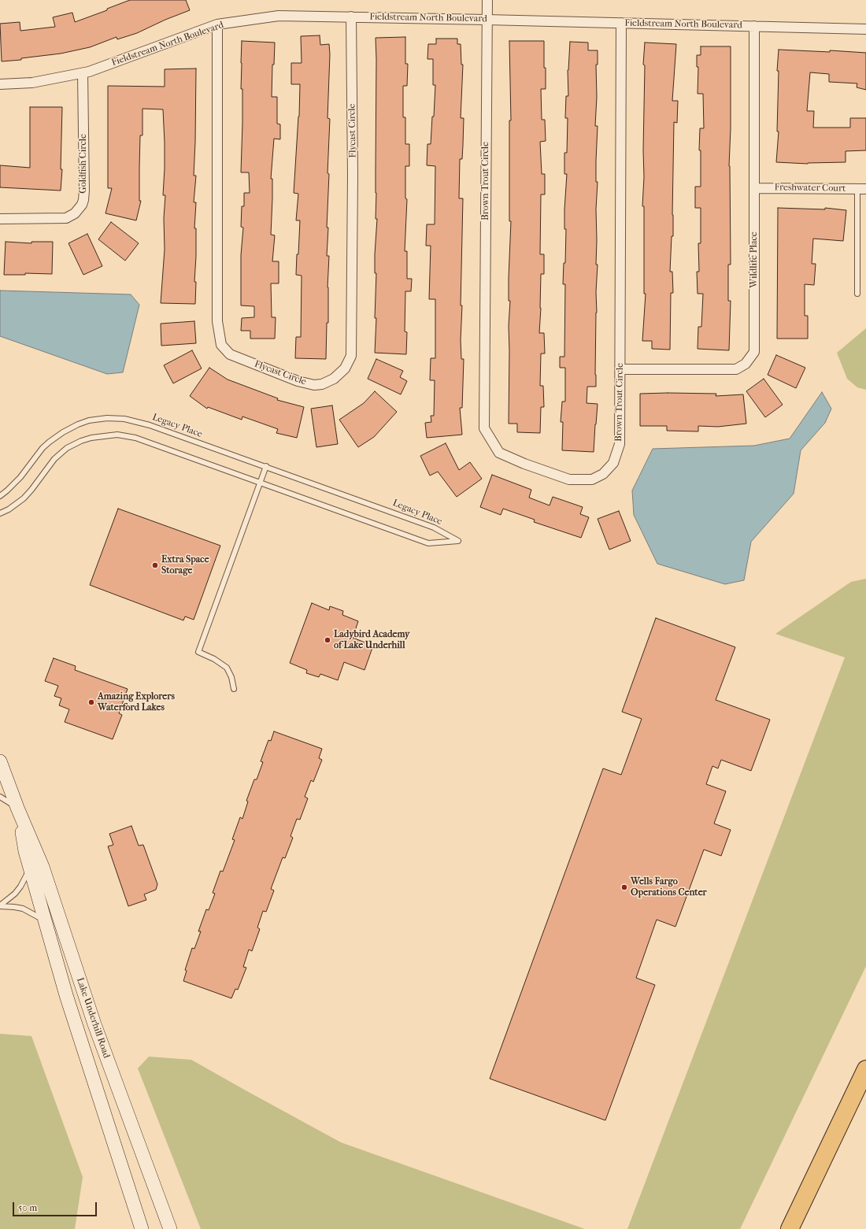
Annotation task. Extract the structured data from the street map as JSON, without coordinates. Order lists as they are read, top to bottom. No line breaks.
{"streets":{"street":["Fieldstream North Boulevard","Flycast Circle","Goldfish Circle","Brown Trout Circle","Freshwater Court","Wildlife Place","Lake Underhill Road"],"lane":["Legacy Place"]},"crossings":[["Fieldstream North Boulevard","Flycast Circle"],["Fieldstream North Boulevard","Goldfish Circle"],["Fieldstream North Boulevard","Brown Trout Circle"],["Fieldstream North Boulevard","Wildlife Place"],["Brown Trout Circle","Wildlife Place"],["Freshwater Court","Wildlife Place"]],"places":["Extra Space Storage","Ladybird Academy of Lake Underhill","Amazing Explorers Waterford Lakes","Wells Fargo Operations Center"],"scale_bar":"50 m"}
